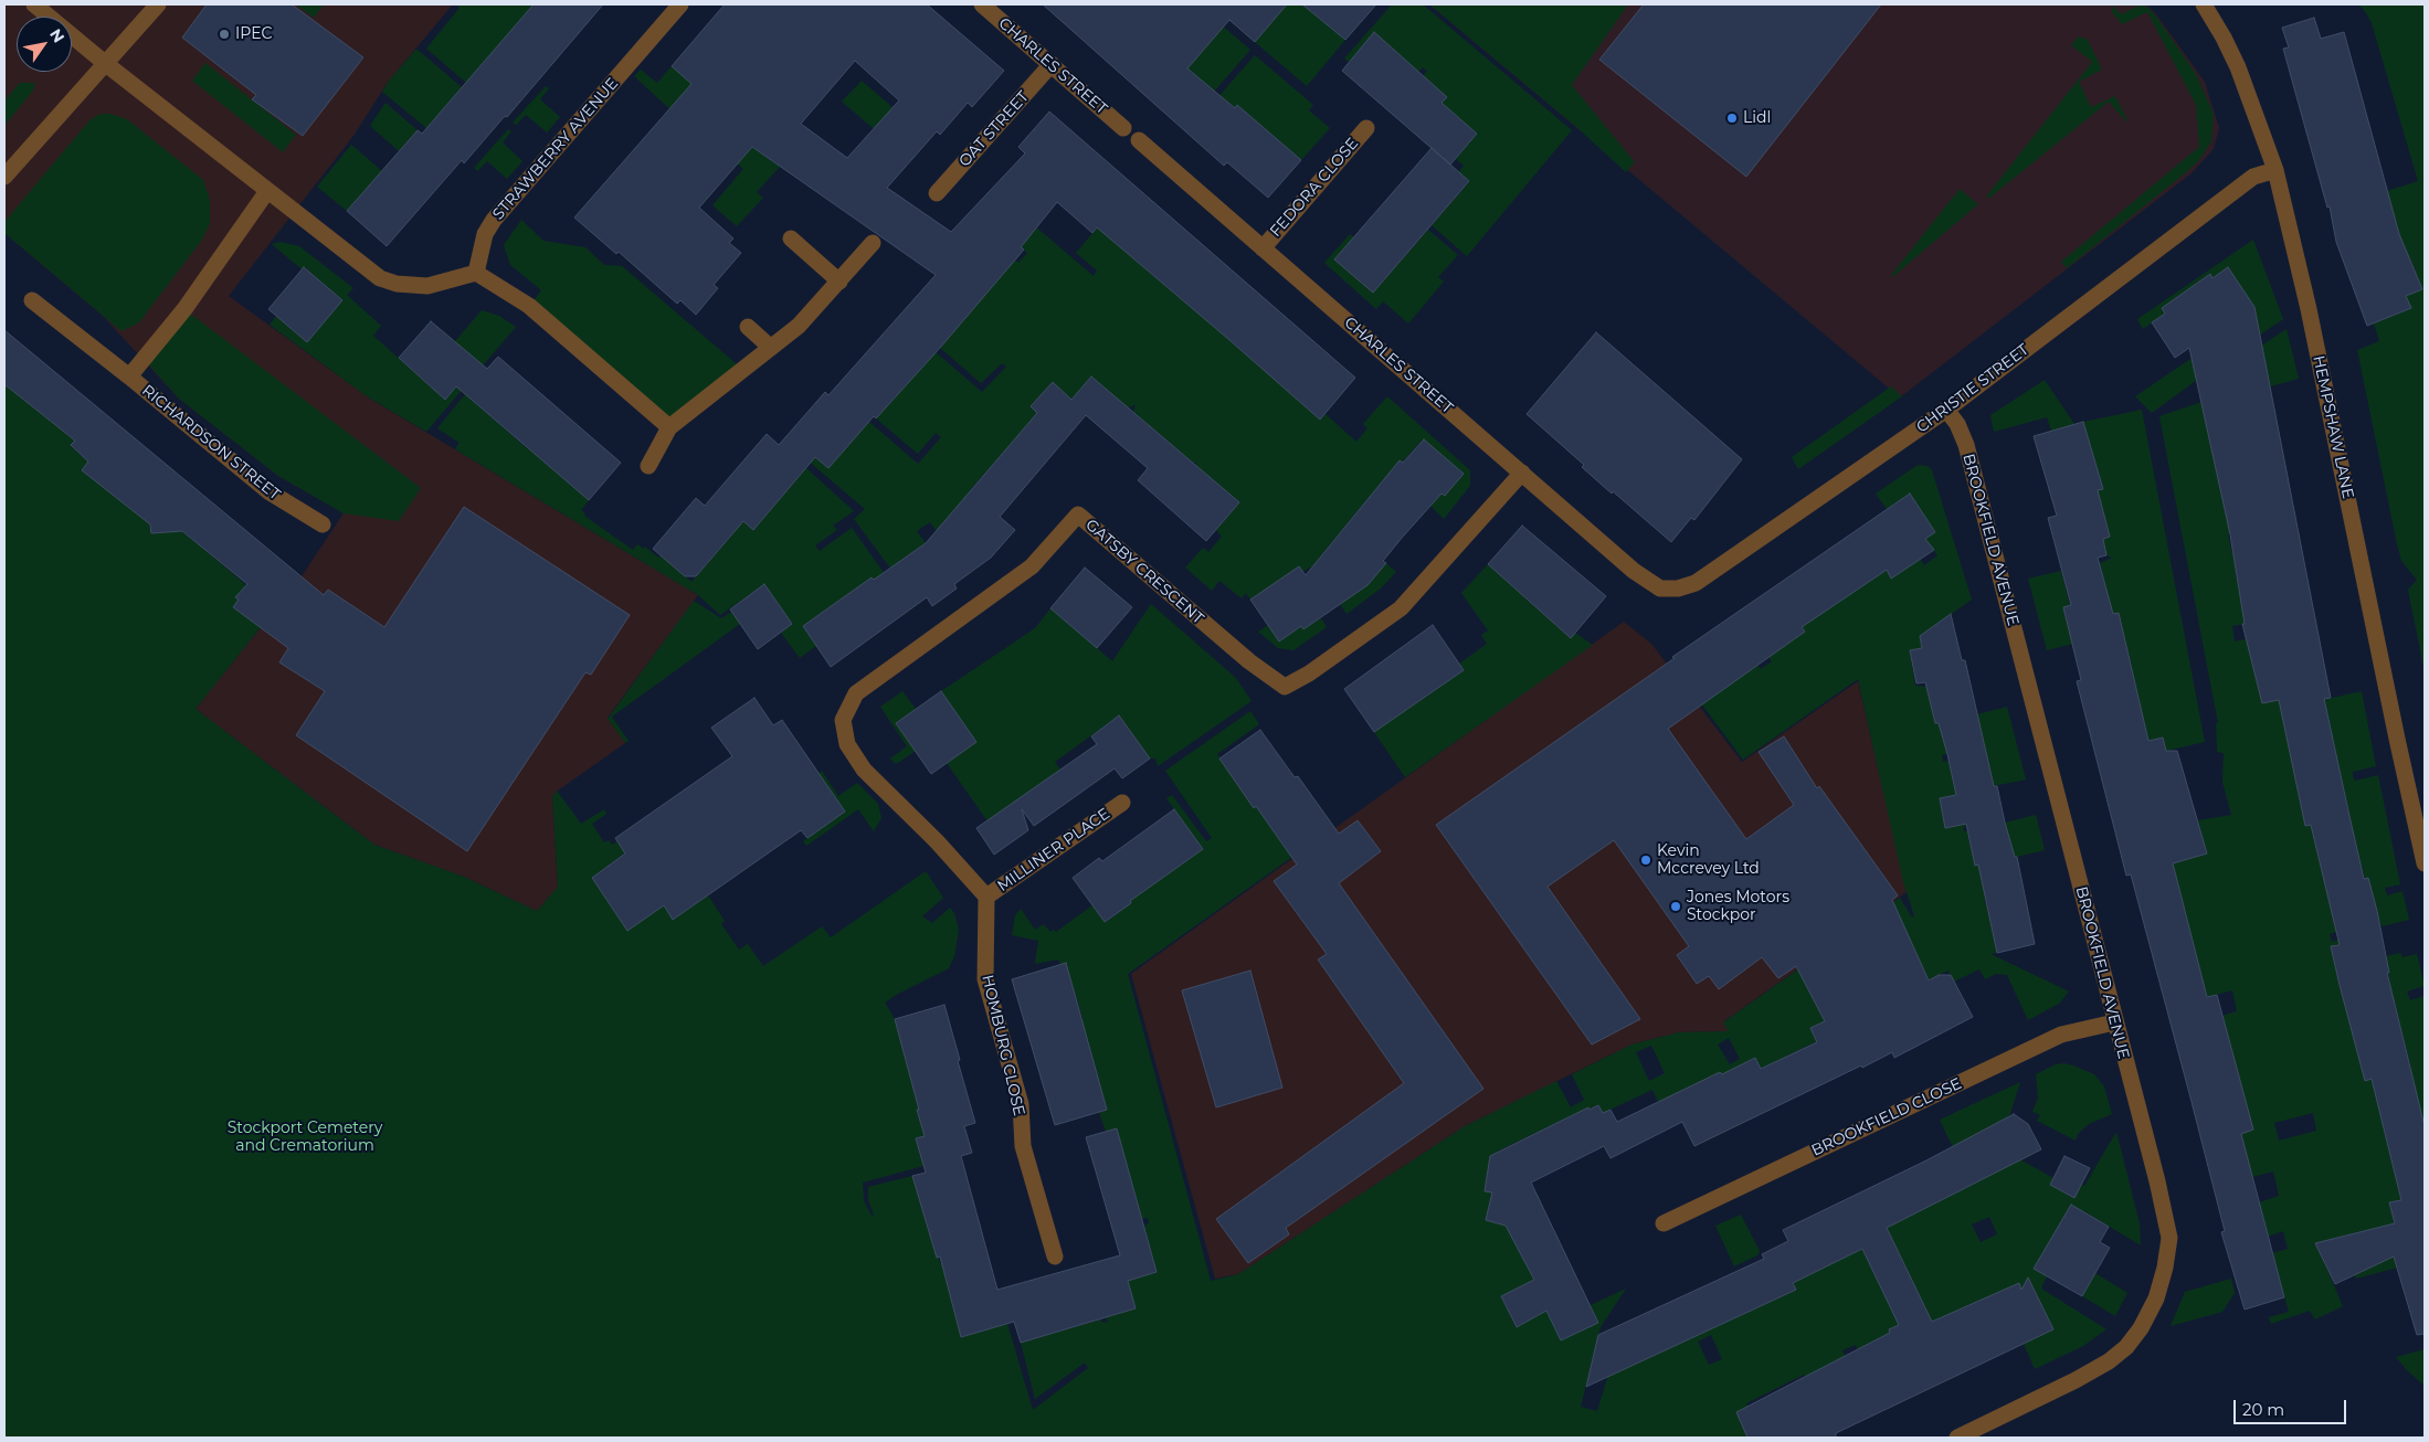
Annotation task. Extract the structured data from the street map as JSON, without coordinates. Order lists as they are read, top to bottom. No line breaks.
{"streets":{"street":["CHARLES STREET","OAT STREET","STRAWBERRY AVENUE","FEDORA CLOSE","CHRISTIE STREET","HEMPSHAW LANE","RICHARDSON STREET","BROOKFIELD AVENUE","GATSBY CRESCENT","MILLINER PLACE","HOMBURG CLOSE","BROOKFIELD CLOSE"]},"crossings":[["CHARLES STREET","OAT STREET"],["CHARLES STREET","FEDORA CLOSE"],["CHARLES STREET","CHRISTIE STREET"],["CHARLES STREET","GATSBY CRESCENT"],["CHRISTIE STREET","HEMPSHAW LANE"],["CHRISTIE STREET","BROOKFIELD AVENUE"],["BROOKFIELD AVENUE","BROOKFIELD CLOSE"],["GATSBY CRESCENT","MILLINER PLACE"],["GATSBY CRESCENT","HOMBURG CLOSE"],["MILLINER PLACE","HOMBURG CLOSE"]],"parks":["Stockport Cemetery and Crematorium"],"places":["IPEC","Lidl","Kevin Mccrevey Ltd","Jones Motors Stockpor"],"scale_bar":"20 m","north":"top right"}
